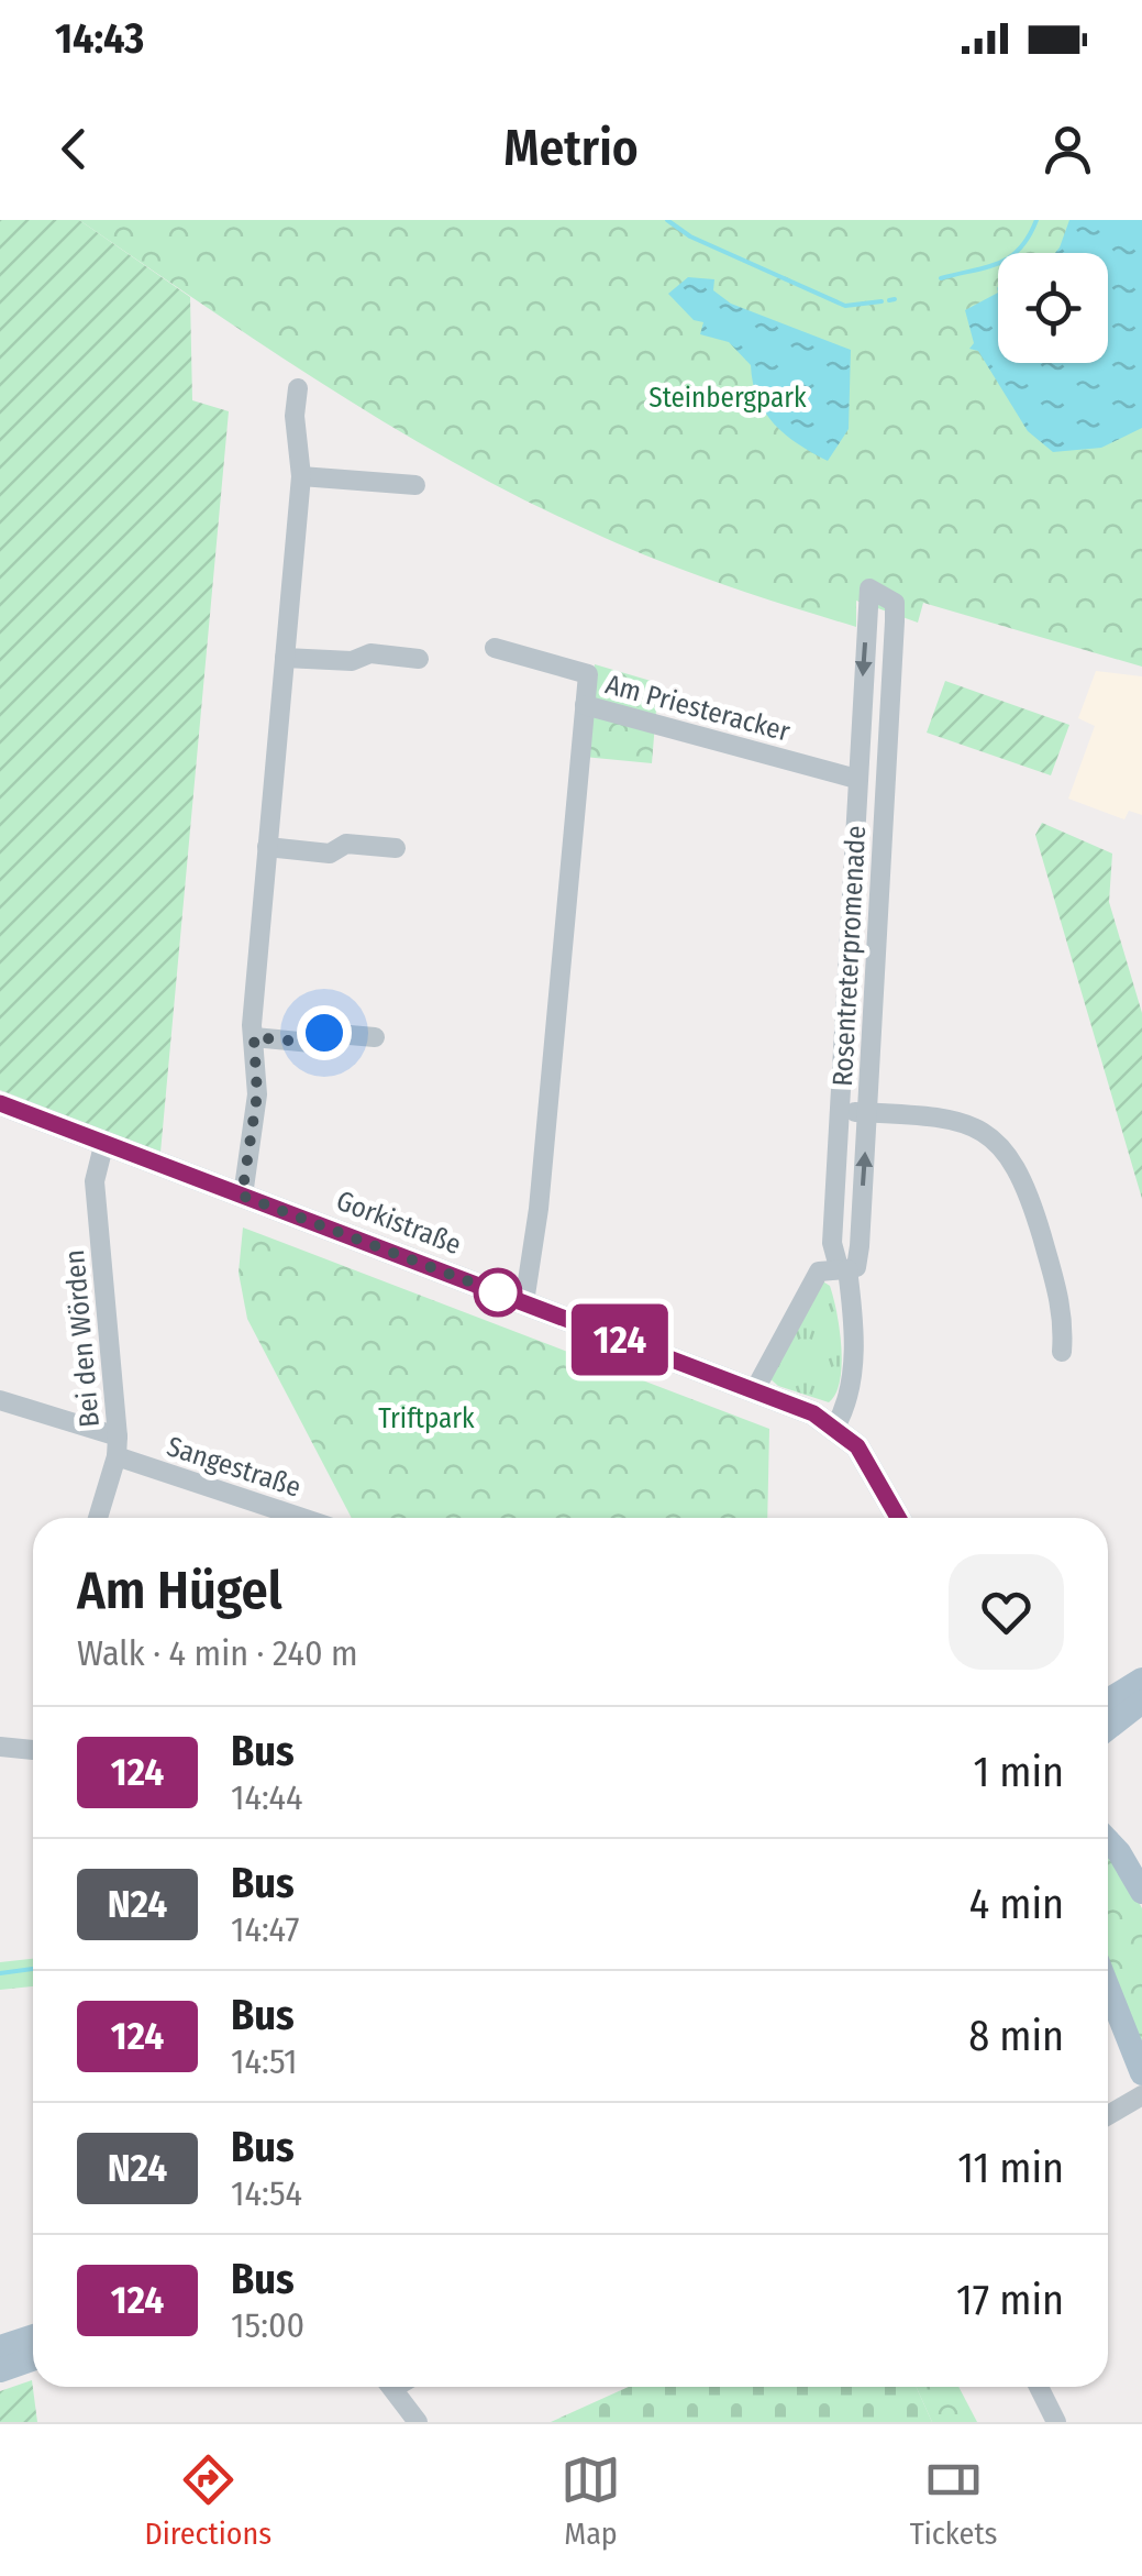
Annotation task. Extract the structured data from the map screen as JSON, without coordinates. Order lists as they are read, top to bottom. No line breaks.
{"streets":{"main road":["Gorkistraße"],"street":["Am Priesteracker","Rosentreterpromenade","Bei den Wörden","Sangestraße"]},"crossings":[["Am Priesteracker","Rosentreterpromenade"],["Rosentreterpromenade","Gorkistraße"],["Gorkistraße","Bei den Wörden"],["Bei den Wörden","Sangestraße"]],"parks":["Steinbergpark","Triftpark"],"lines":["bus line 124"],"page":{"status":"14:43","header":"Metrio","on_map":"124","heading":["Am Hügel","Walk · 4 min · 240 m"],"list":[{"mark":"124","name":"Bus","note":"14:44","value":"1 min"},{"mark":"N24","name":"Bus","note":"14:47","value":"4 min"},{"mark":"124","name":"Bus","note":"14:51","value":"8 min"},{"mark":"N24","name":"Bus","note":"14:54","value":"11 min"},{"mark":"124","name":"Bus","note":"15:00","value":"17 min"}],"tabs":["Directions","Map","Tickets"]}}
